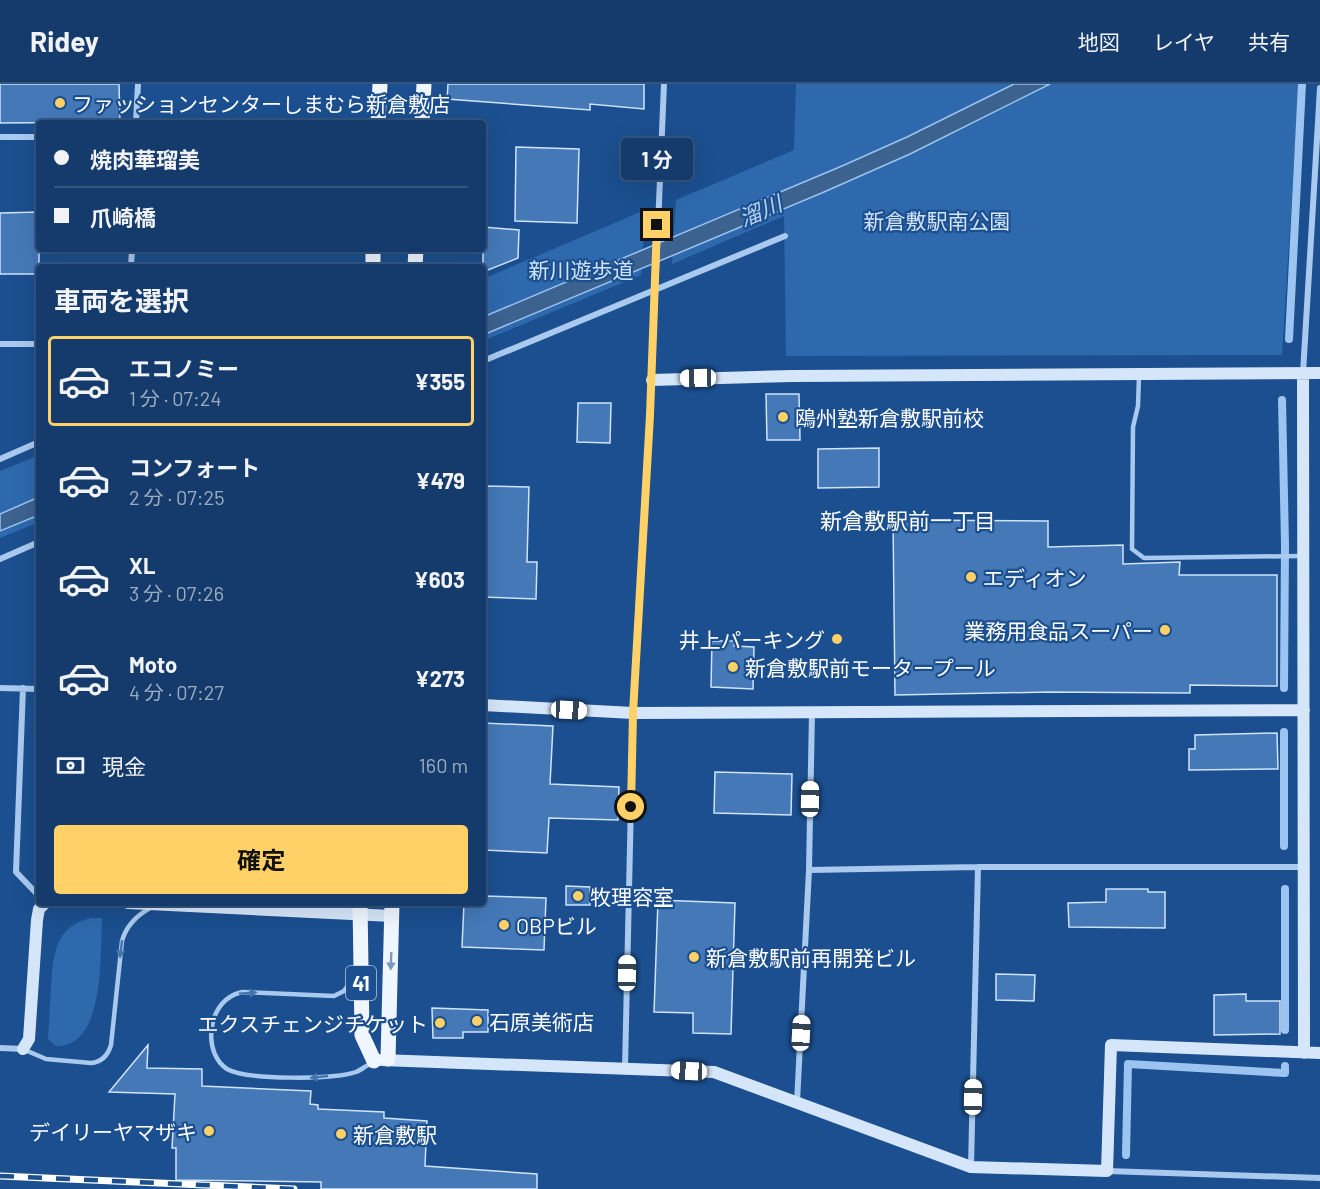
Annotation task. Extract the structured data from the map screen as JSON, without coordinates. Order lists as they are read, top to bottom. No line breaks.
{"streets":{"main road":["41"]},"districts":["新倉敷駅前一丁目"],"water":["溜川"],"parks":["新倉敷駅南公園","新川遊歩道"],"places":["ファッションセンターしまむら新倉敷店","鴎州塾新倉敷駅前校","エディオン","業務用食品スーパー","井上パーキング","新倉敷駅前モータープール","牧理容室","OBPビル","新倉敷駅前再開発ビル","石原美術店","エクスチェンジチケット","デイリーヤマザキ","新倉敷駅"],"page":{"header":"Ridey","nav":["地図","レイヤ","共有"],"banner":["焼肉華瑠美","爪崎橋"],"bubble":"1 分","heading":"車両を選択","list":[{"name":"エコノミー","note":"1 分 · 07:24","value":"¥355"},{"name":"コンフォート","note":"2 分 · 07:25","value":"¥479"},{"name":"XL","note":"3 分 · 07:26","value":"¥603"},{"name":"Moto","note":"4 分 · 07:27","value":"¥273"}],"pay":["現金","160 m"],"buttons":"確定"}}
